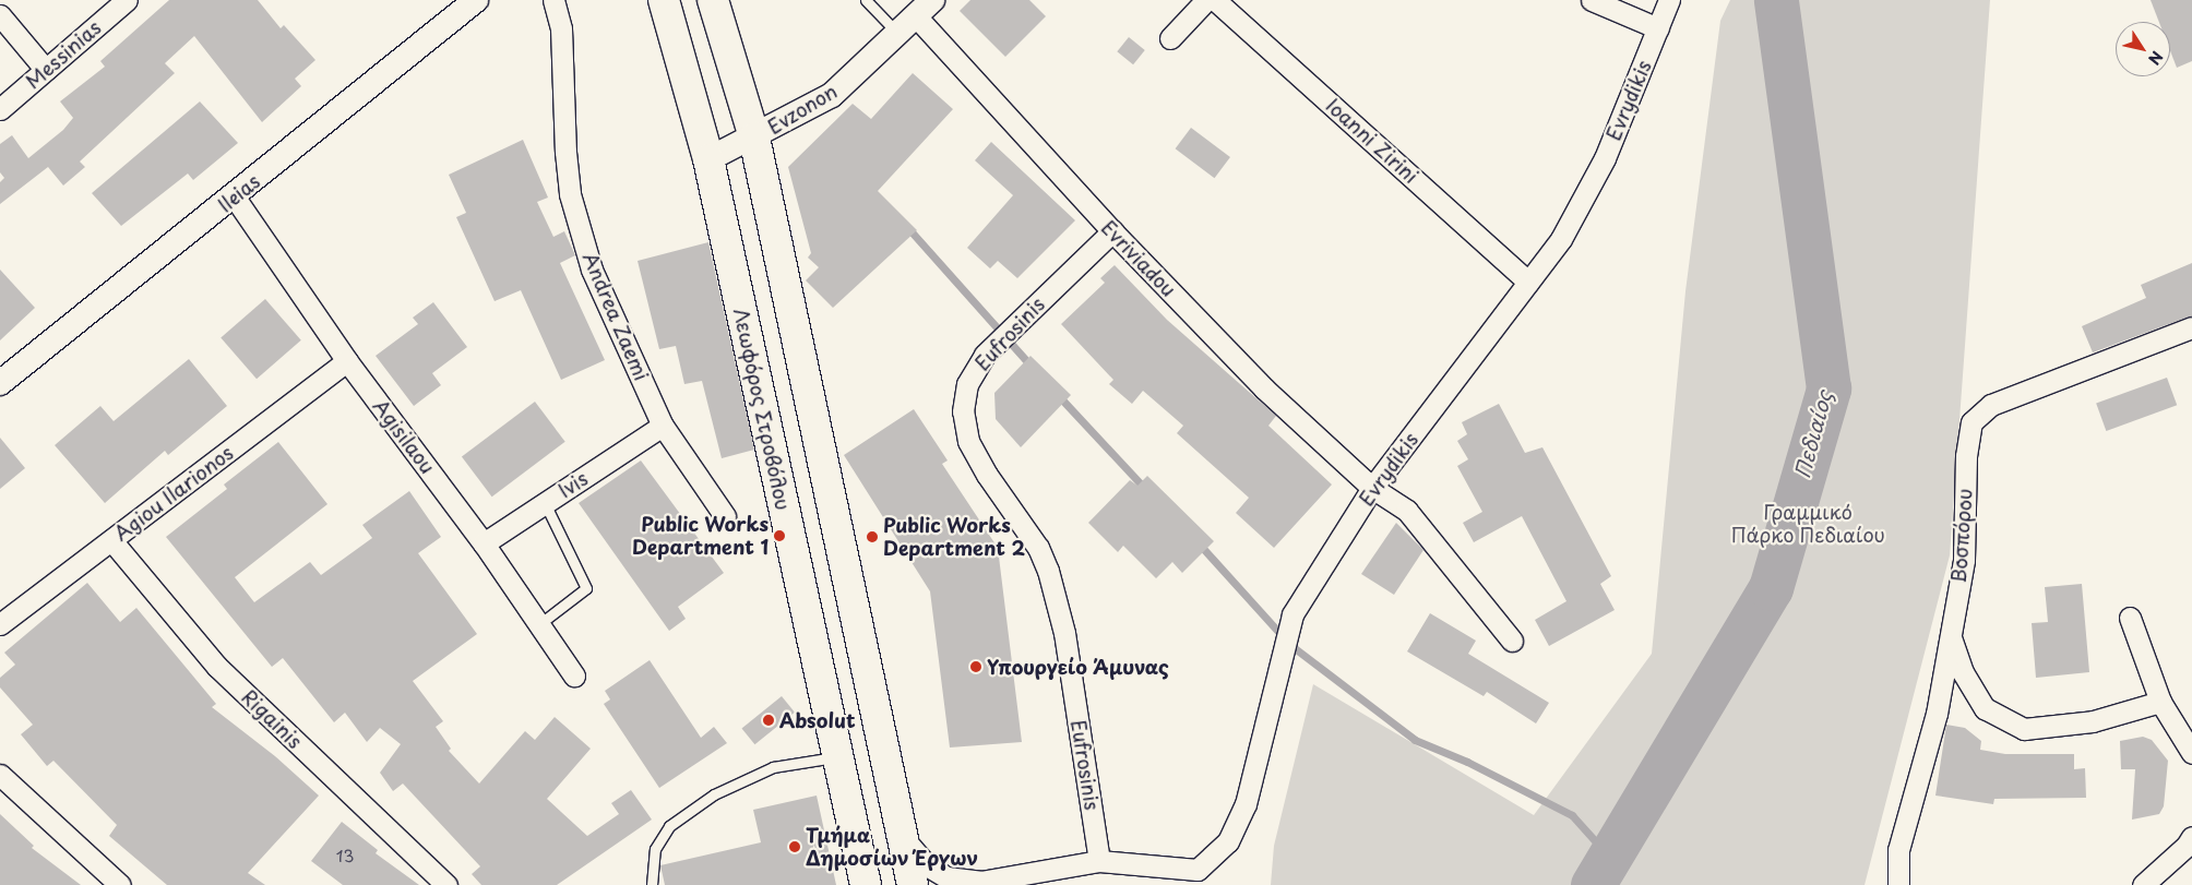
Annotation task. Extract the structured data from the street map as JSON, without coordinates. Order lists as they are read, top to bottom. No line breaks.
{"streets":{"main road":["Λεωφόρος Στροβόλου"],"street":["Messinias","Evrydikis","Evzonon","Ioanni Zirini","Ileias","Evriviadou","Andrea Zaemi","Eufrosinis","Agisilaou","Ivis","Agiou Ilarionos","Βοσπόρου","Rigainis"]},"crossings":[["Evrydikis","Ioanni Zirini"],["Evrydikis","Evriviadou"],["Evrydikis","Eufrosinis"],["Evzonon","Evriviadou"],["Evzonon","Λεωφόρος Στροβόλου"],["Ileias","Agisilaou"],["Evriviadou","Eufrosinis"],["Andrea Zaemi","Ivis"],["Agisilaou","Ivis"],["Agisilaou","Agiou Ilarionos"],["Agiou Ilarionos","Rigainis"]],"water":["Πεδιαίος"],"parks":["Γραμμικό Πάρκο Πεδιαίου"],"places":["Public Works Department 1","Public Works Department 2","Υπουργείο Άμυνας","Absolut","Τμήμα Δημοσίων Έργων"],"house_numbers":["13"],"north":"bottom right"}
